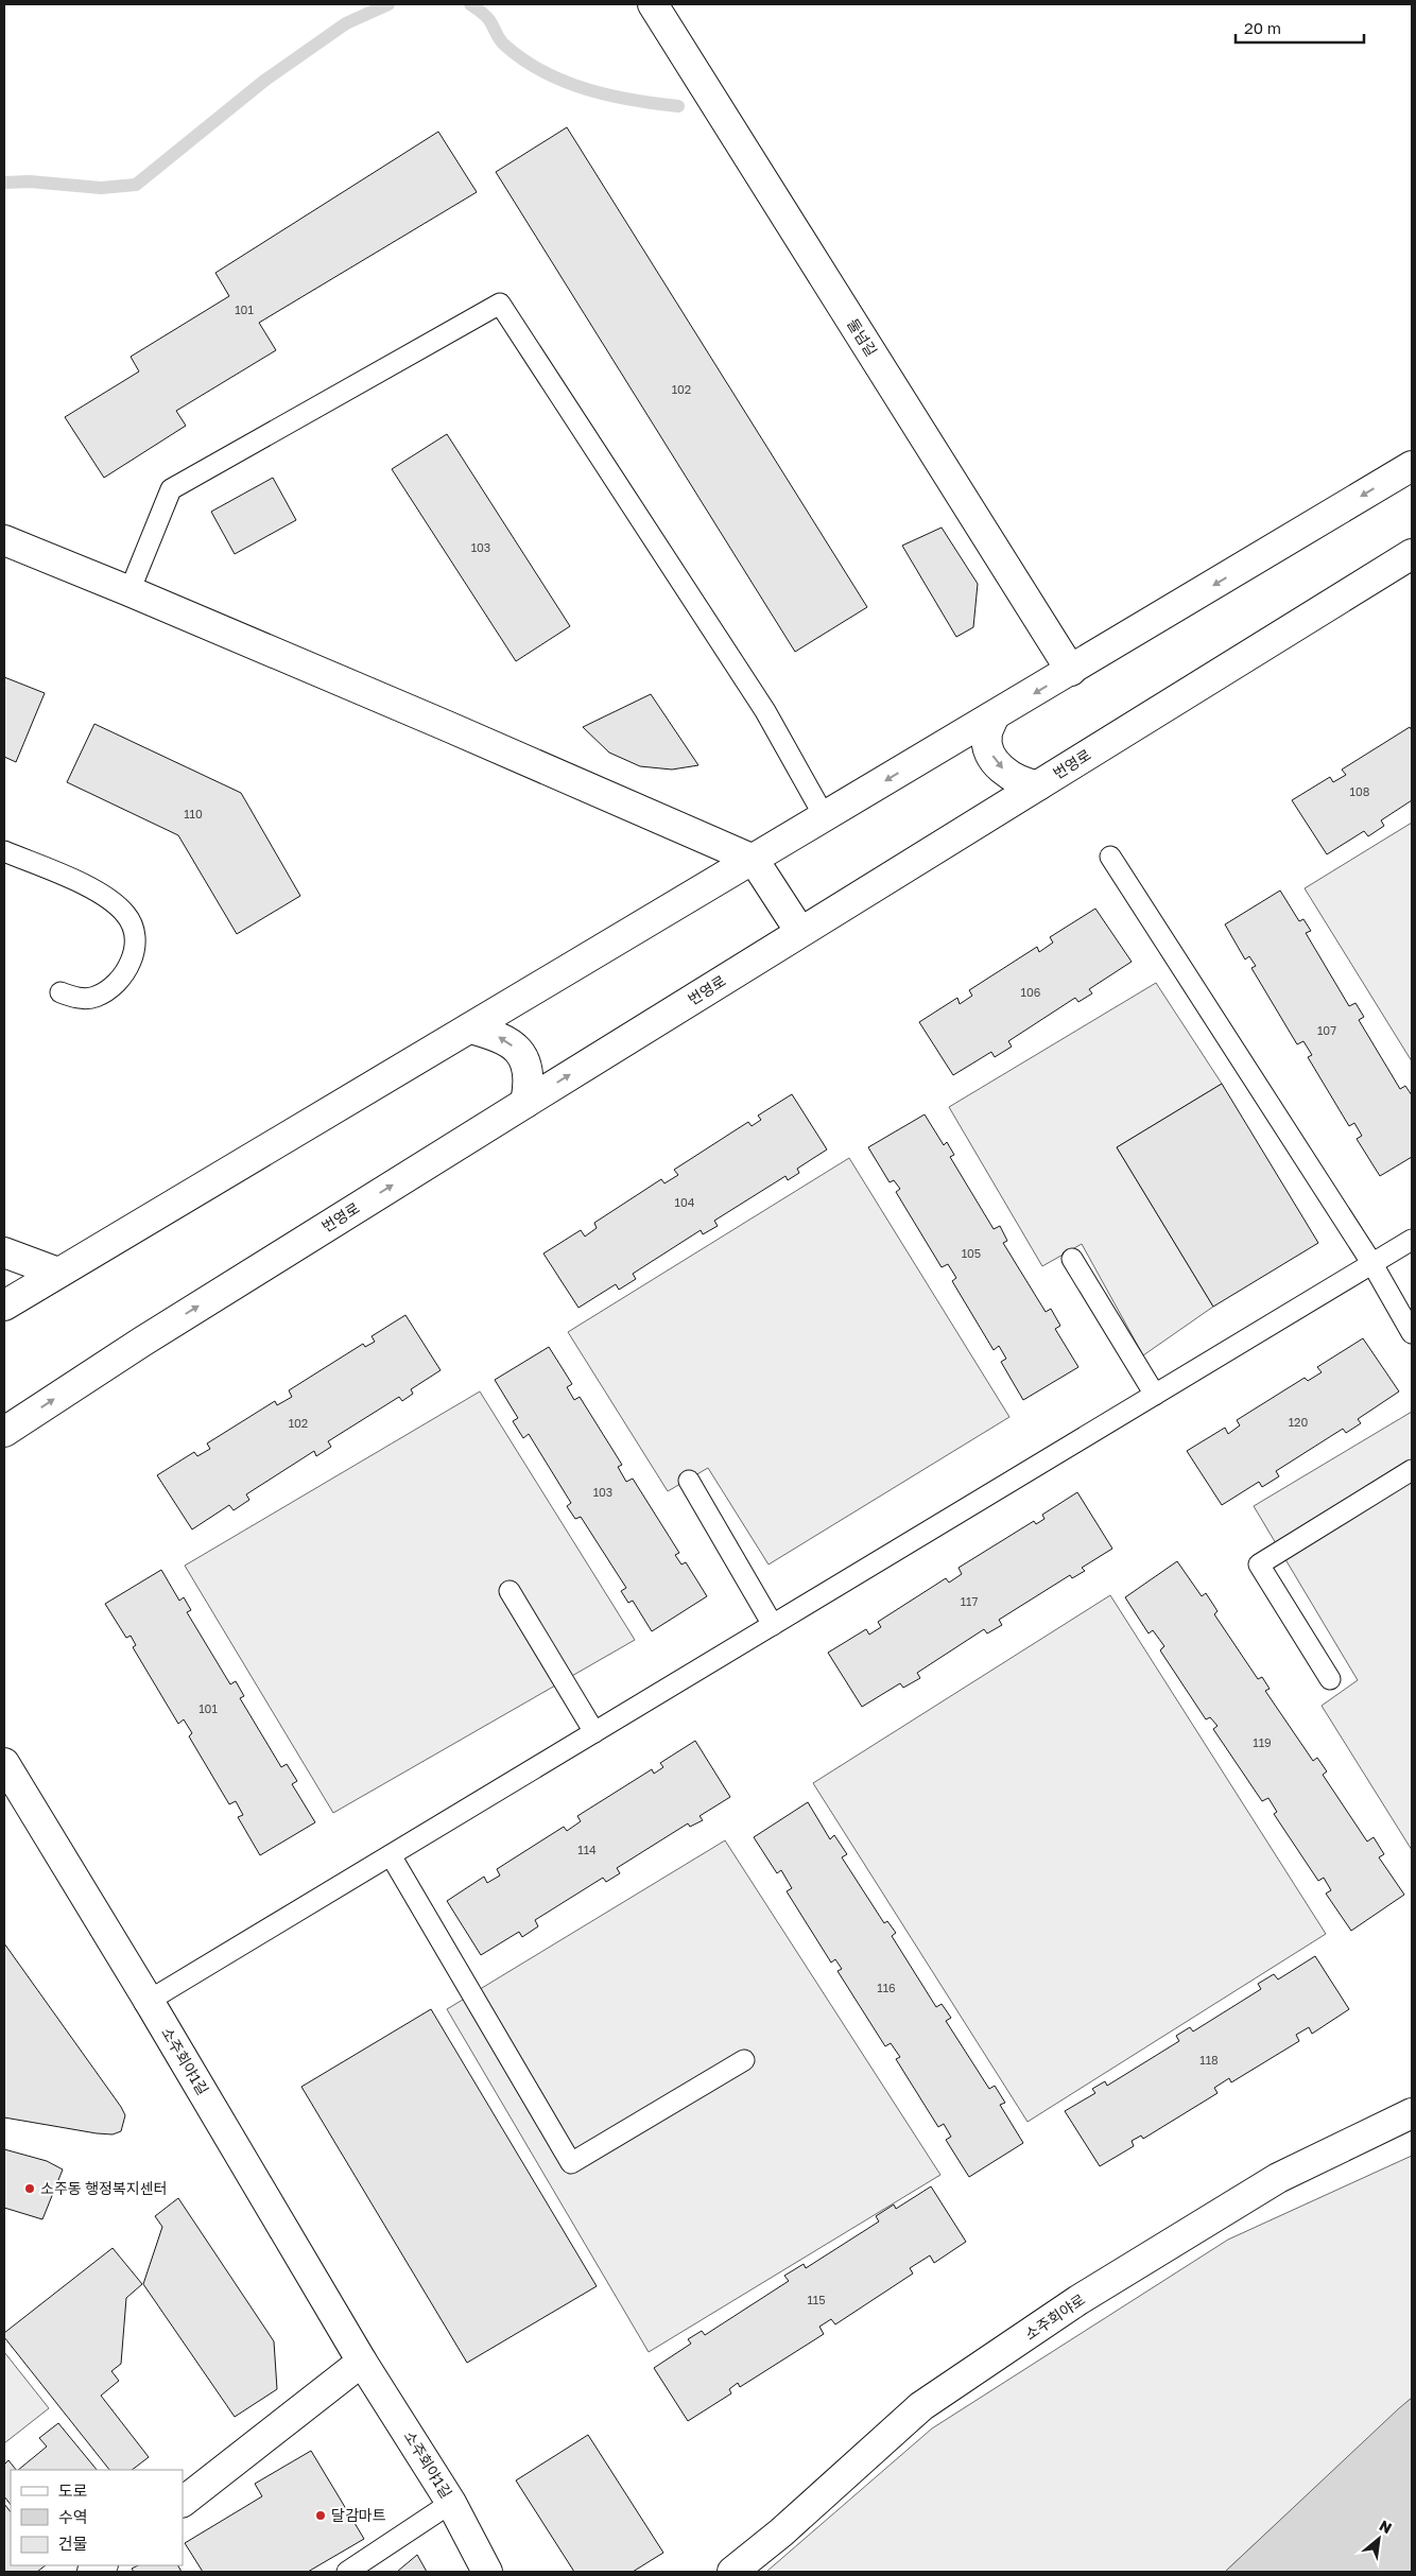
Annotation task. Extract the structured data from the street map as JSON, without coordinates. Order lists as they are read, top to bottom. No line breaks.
{"streets":{"street":["둘넘길","번영로","소주회야1길","소주회야로"]},"places":["소주동 행정복지센터","달감마트"],"house_numbers":["101","102","103","108","110","106","107","104","105","120","102","103","117","101","119","114","116","118","115"],"legend":["도로","수역","건물"],"scale_bar":"20 m","north":"top right"}
